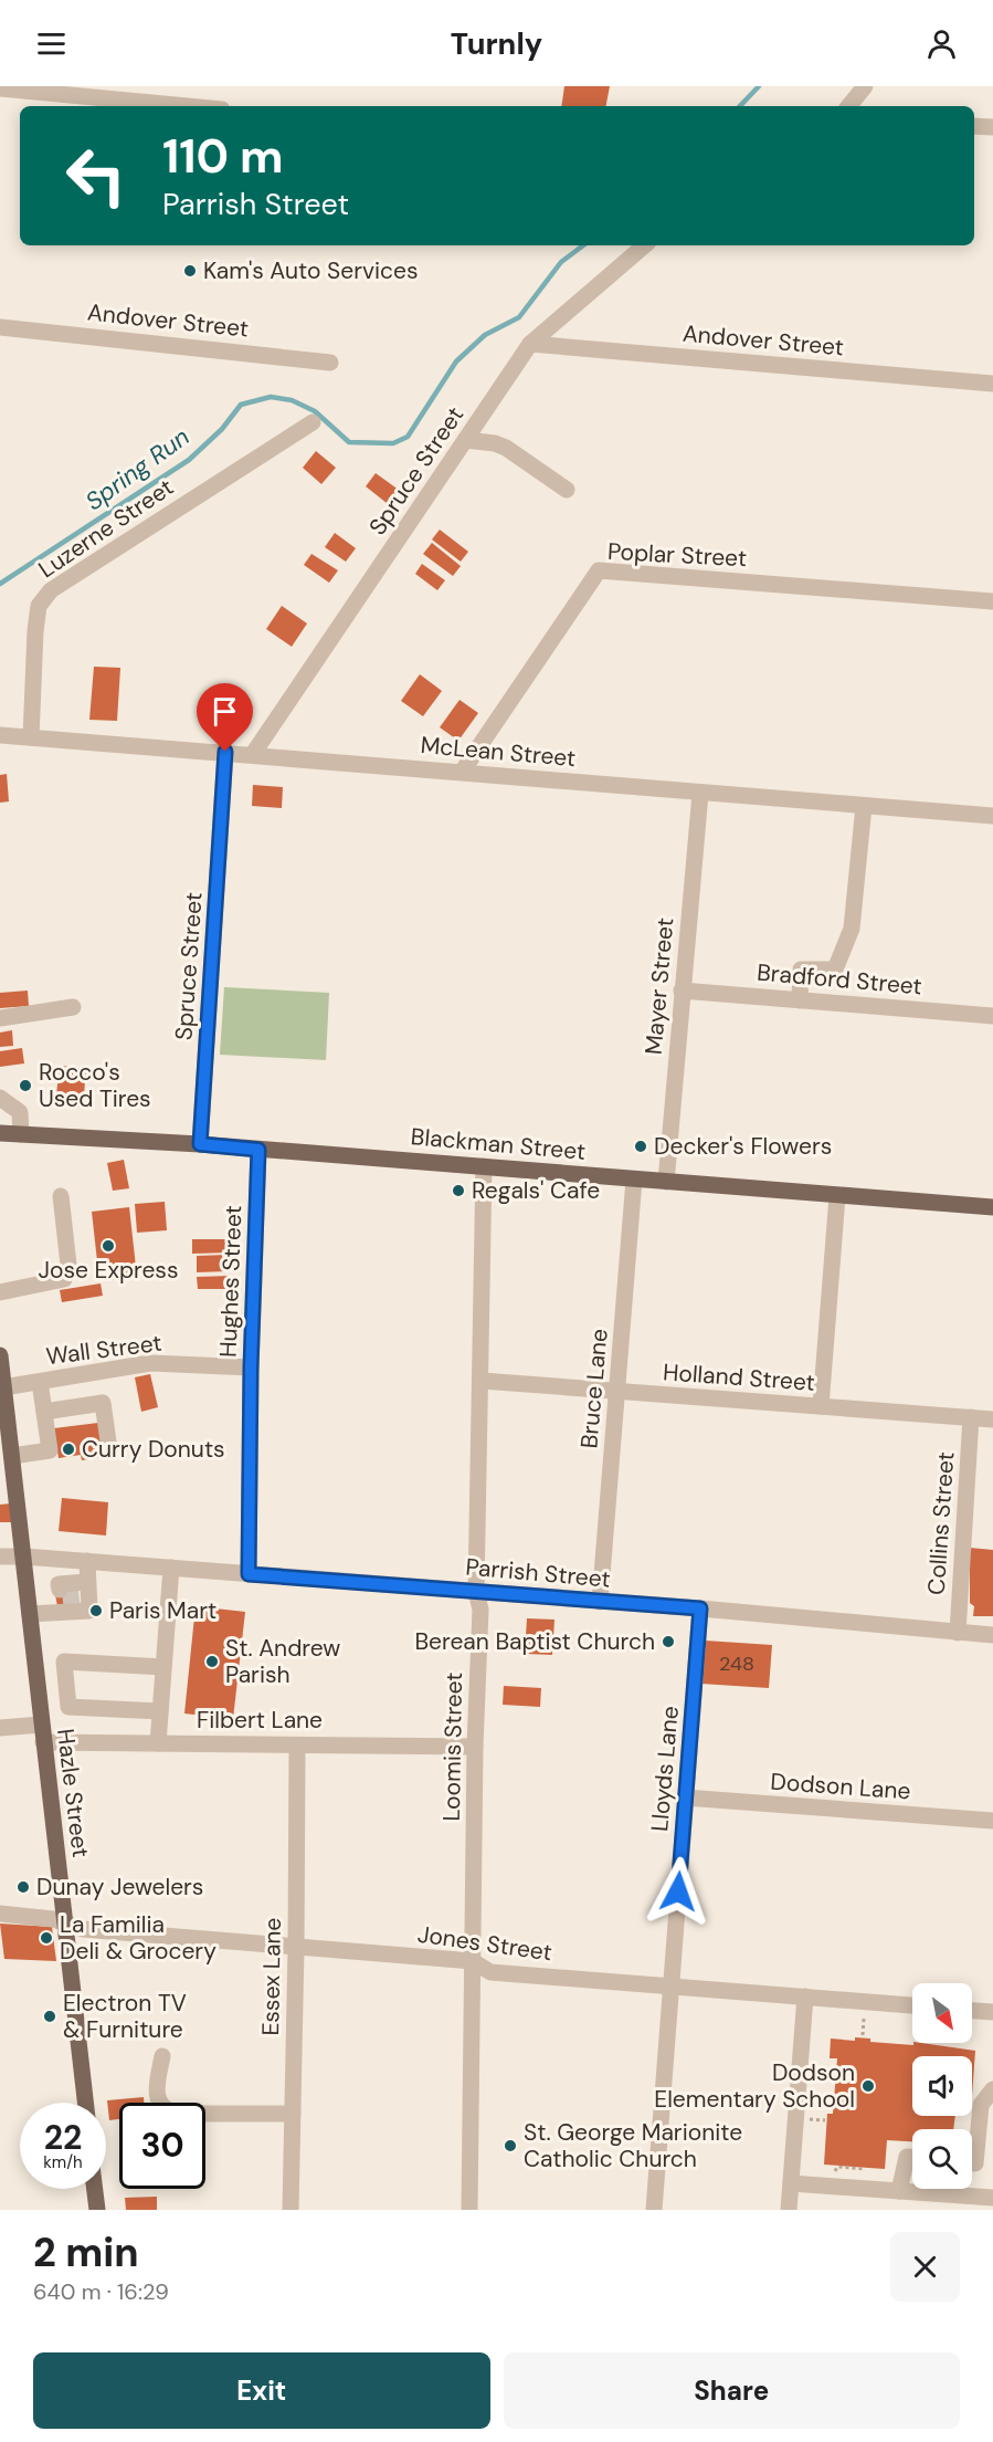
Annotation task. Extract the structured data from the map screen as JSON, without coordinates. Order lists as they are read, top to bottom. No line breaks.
{"streets":{"main road":["Blackman Street","Hazle Street"],"street":["Andover Street","Spruce Street","Luzerne Street","Poplar Street","McLean Street","Bradford Street","Mayer Street","Hughes Street","Wall Street","Holland Street","Bruce Lane","Collins Street","Parrish Street","Filbert Lane","Loomis Street","Lloyds Lane","Dodson Lane","Jones Street","Essex Lane"]},"crossings":[["Andover Street","Spruce Street"],["Spruce Street","McLean Street"],["Spruce Street","Blackman Street"],["Luzerne Street","McLean Street"],["Poplar Street","McLean Street"],["McLean Street","Mayer Street"],["Bradford Street","Mayer Street"],["Mayer Street","Blackman Street"],["Blackman Street","Hughes Street"],["Blackman Street","Bruce Lane"],["Blackman Street","Loomis Street"],["Hughes Street","Wall Street"],["Hughes Street","Parrish Street"],["Wall Street","Hazle Street"],["Holland Street","Bruce Lane"],["Holland Street","Collins Street"],["Holland Street","Loomis Street"],["Bruce Lane","Parrish Street"],["Collins Street","Parrish Street"],["Parrish Street","Loomis Street"],["Parrish Street","Lloyds Lane"],["Parrish Street","Hazle Street"],["Filbert Lane","Loomis Street"],["Filbert Lane","Hazle Street"],["Filbert Lane","Essex Lane"],["Loomis Street","Jones Street"],["Lloyds Lane","Dodson Lane"],["Lloyds Lane","Jones Street"],["Hazle Street","Jones Street"],["Jones Street","Essex Lane"]],"water":["Spring Run"],"places":["Kam's Auto Services","Rocco's Used Tires","Decker's Flowers","Regals' Cafe","Jose Express","Curry Donuts","Paris Mart","Berean Baptist Church","St. Andrew Parish","Dunay Jewelers","La Familia Deli & Grocery","Electron TV & Furniture","Dodson Elementary School","St. George Marionite Catholic Church"],"house_numbers":["248"],"north":"bottom right","page":{"header":"Turnly","turn":["110 m","Parrish Street"],"speed":"22 km/h","limit":"30","heading":["2 min","640 m · 16:29"],"buttons":["Exit","Share"]}}
